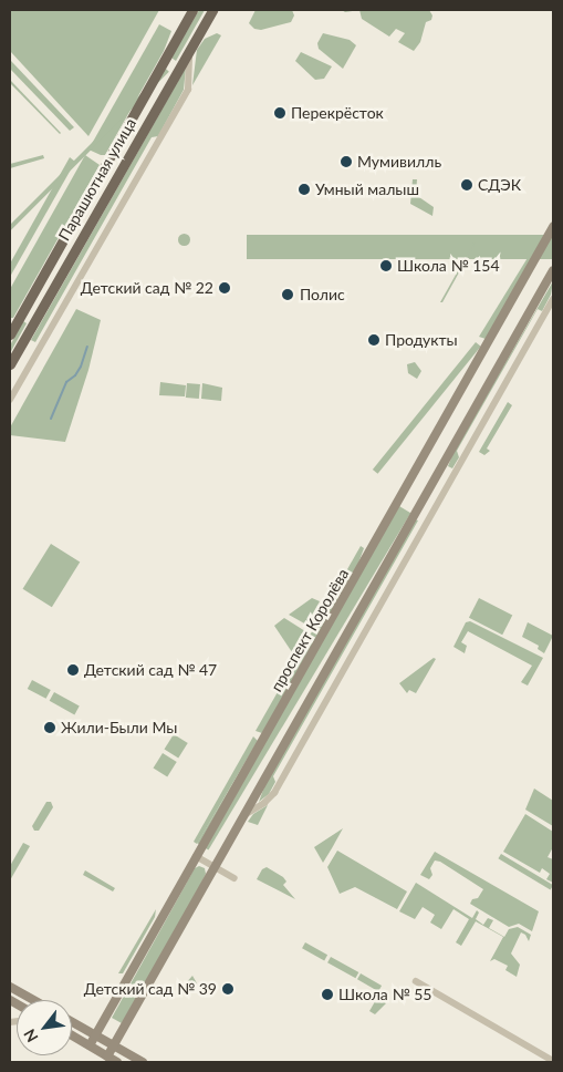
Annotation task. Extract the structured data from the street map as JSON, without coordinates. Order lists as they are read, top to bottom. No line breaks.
{"streets":{"main road":["Парашютная улица"],"street":["проспект Королёва"]},"places":["Перекрёсток","Мумивилль","СДЭК","Умный малыш","Школа № 154","Детский сад № 22","Полис","Продукты","Детский сад № 47","Жили-Были Мы","Детский сад № 39","Школа № 55"],"north":"bottom left"}
